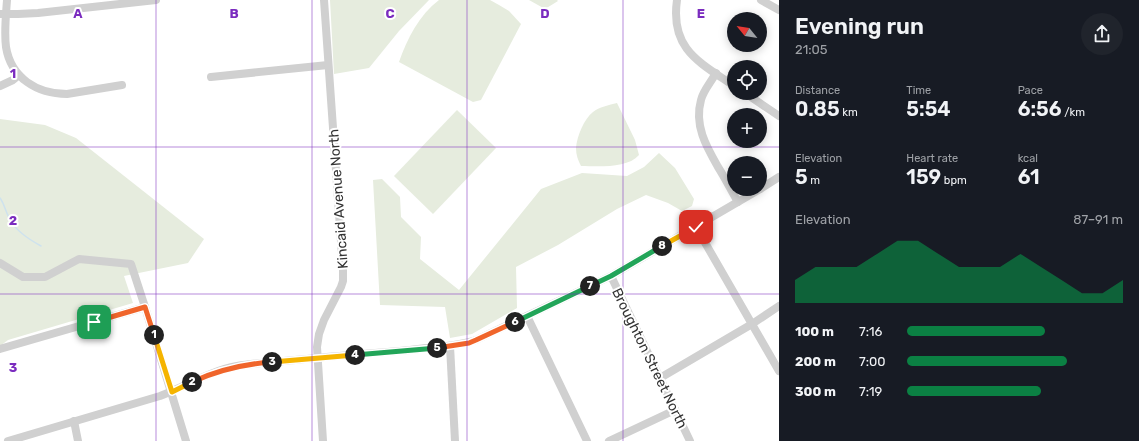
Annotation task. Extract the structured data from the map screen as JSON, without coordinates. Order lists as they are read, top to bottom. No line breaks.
{"streets":{"street":["Kincaid Avenue North","Broughton Street North"]},"north":"top left","page":{"heading":["Evening run","21:05"],"map_buttons":["+","−"],"stats":[["Distance","0.85 km"],["Time","5:54"],["Pace","6:56 /km"],["Elevation","5 m"],["Heart rate","159 bpm"],["kcal","61"]],"chart":["Elevation","87–91 m"],"pins":["8","7","6","1","5","4","3","2"],"list":[{"name":"100 m","note":"7:16"},{"name":"200 m","note":"7:00"},{"name":"300 m","note":"7:19"}]},"grid":{"columns":["A","B","C","D","E"],"rows":["1","2","3"]}}
